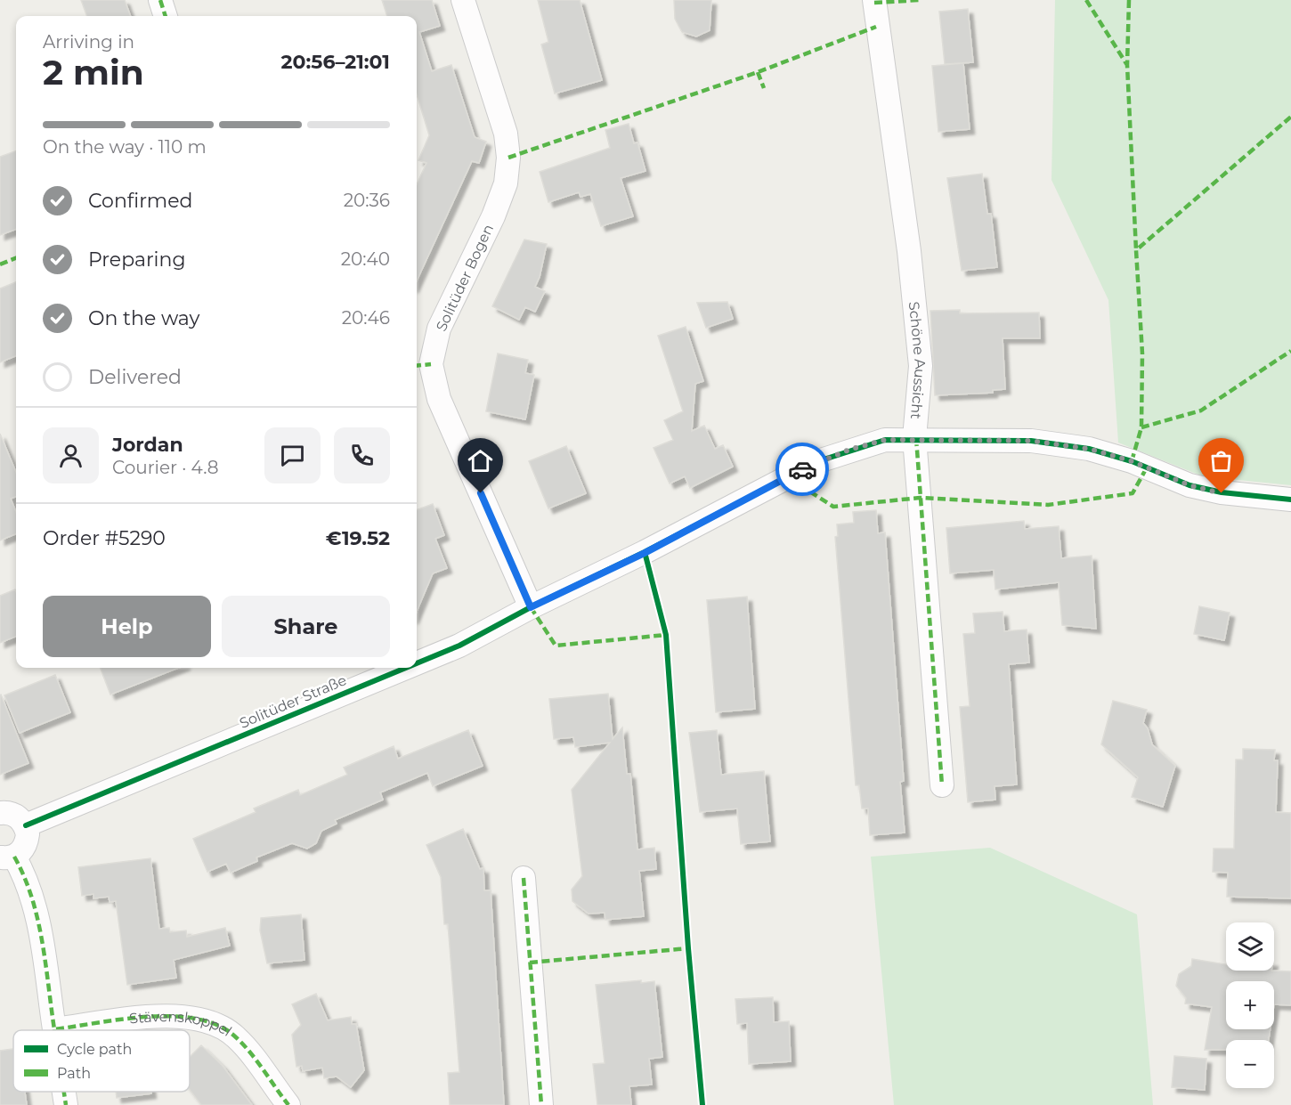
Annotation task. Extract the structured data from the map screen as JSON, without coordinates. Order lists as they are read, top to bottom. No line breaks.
{"streets":{"street":["Solitüder Bogen","Schöne Aussicht","Solitüder Straße","Stävenskoppel"]},"crossings":[["Solitüder Bogen","Solitüder Straße"],["Schöne Aussicht","Solitüder Straße"]],"legend":["Cycle path","Path"],"page":{"heading":["2 min","Arriving in","20:56–21:01"],"panel":["Jordan","Courier · 4.8","Order #5290","€19.52"],"bar":"On the way · 110 m","list":[["Confirmed","20:36"],["Preparing","20:40"],["On the way","20:46"],"Delivered"],"buttons":["Help","Share"],"map_buttons":["+","−"]}}
